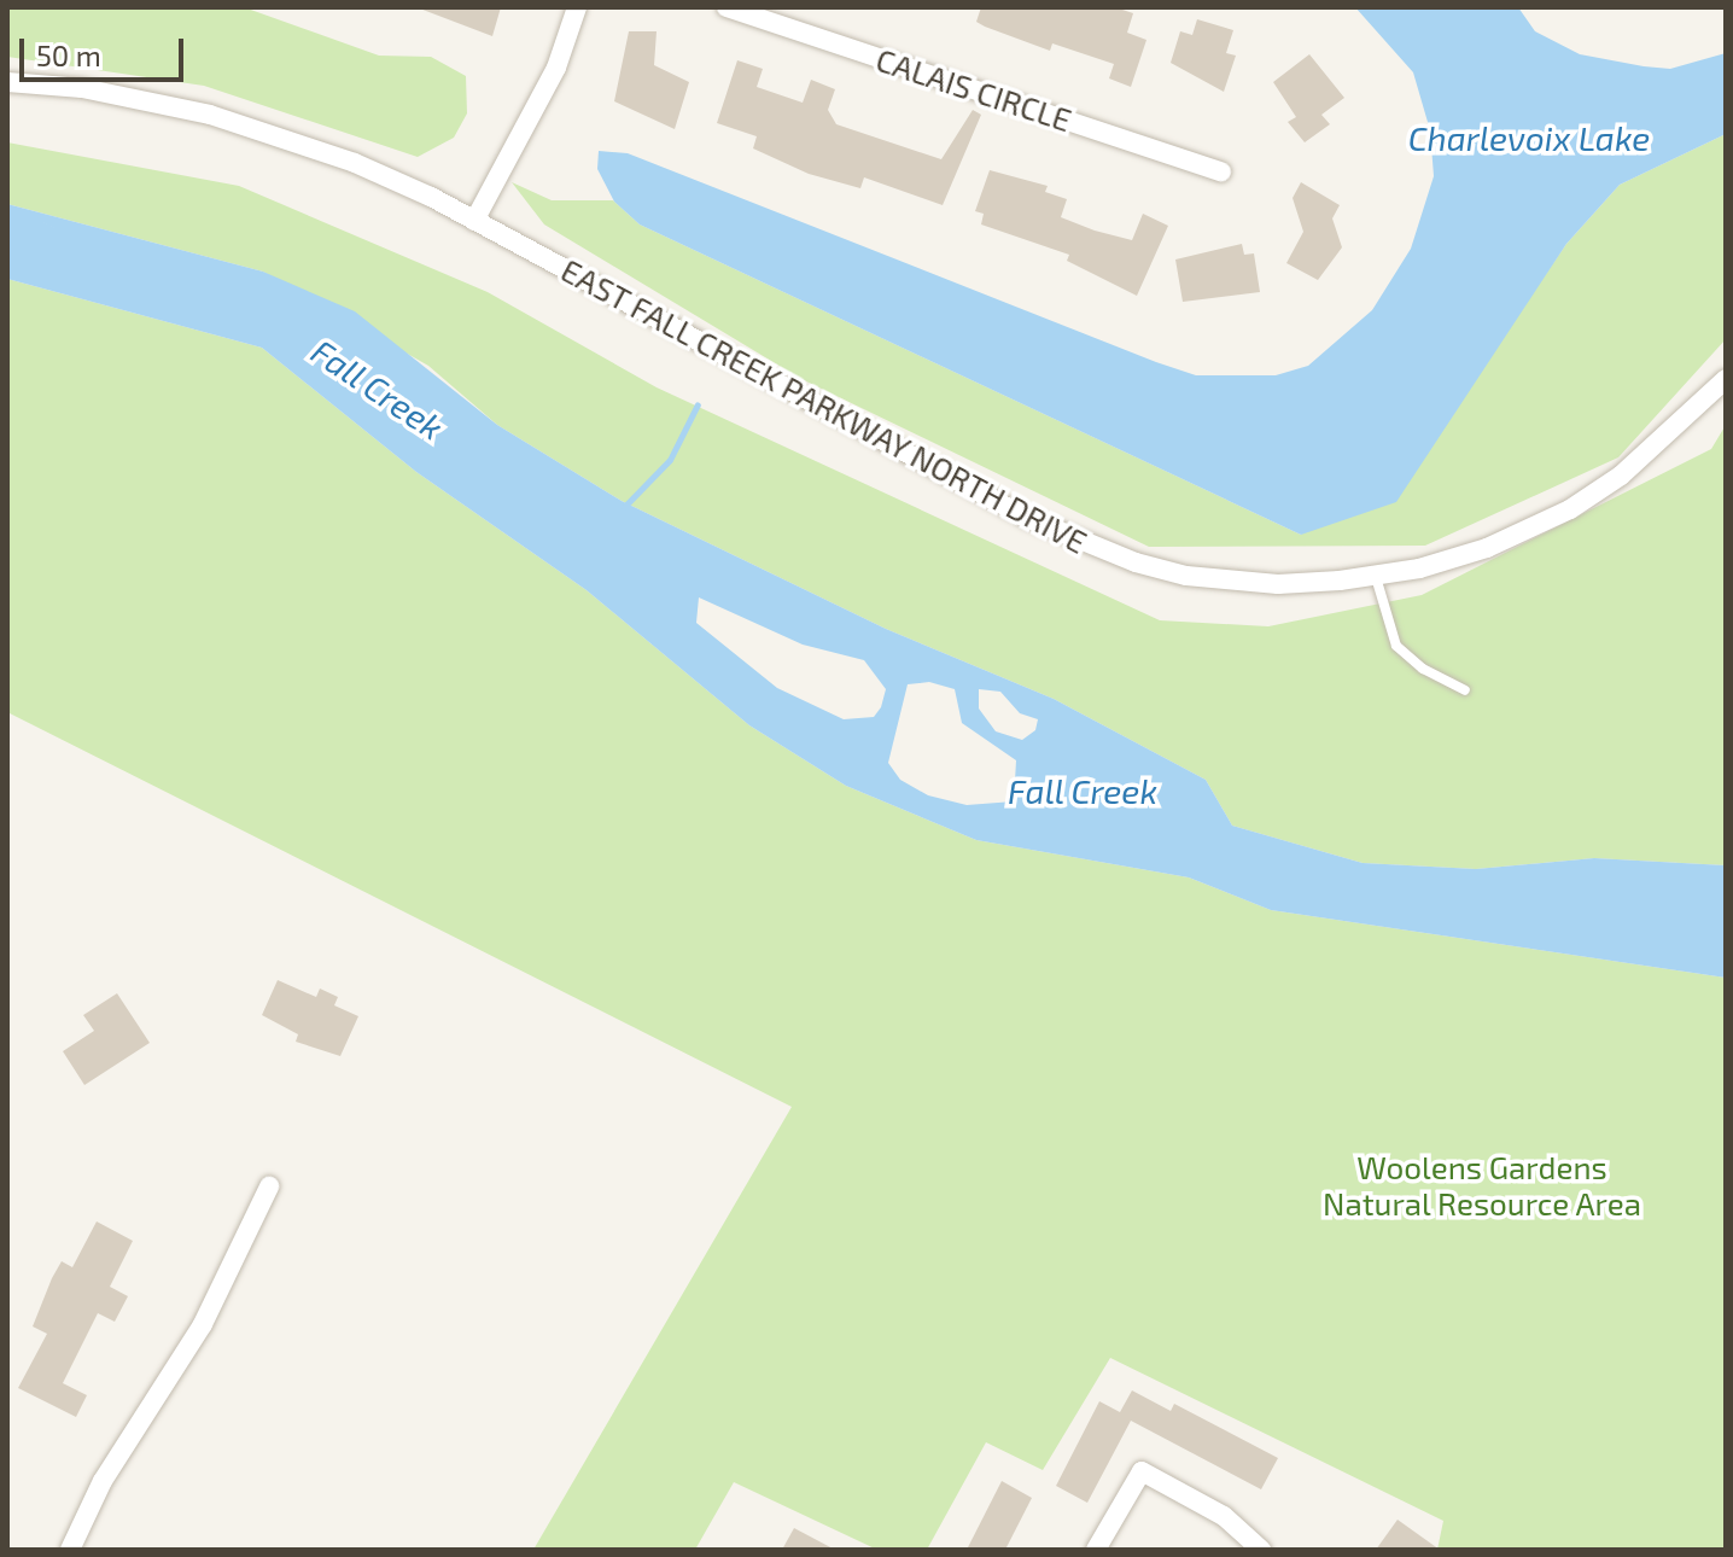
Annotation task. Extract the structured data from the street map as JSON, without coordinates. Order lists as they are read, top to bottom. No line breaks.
{"streets":{"street":["CALAIS CIRCLE","EAST FALL CREEK PARKWAY NORTH DRIVE"]},"water":["Charlevoix Lake","Fall Creek"],"parks":["Woolens Gardens Natural Resource Area"],"scale_bar":"50 m"}
